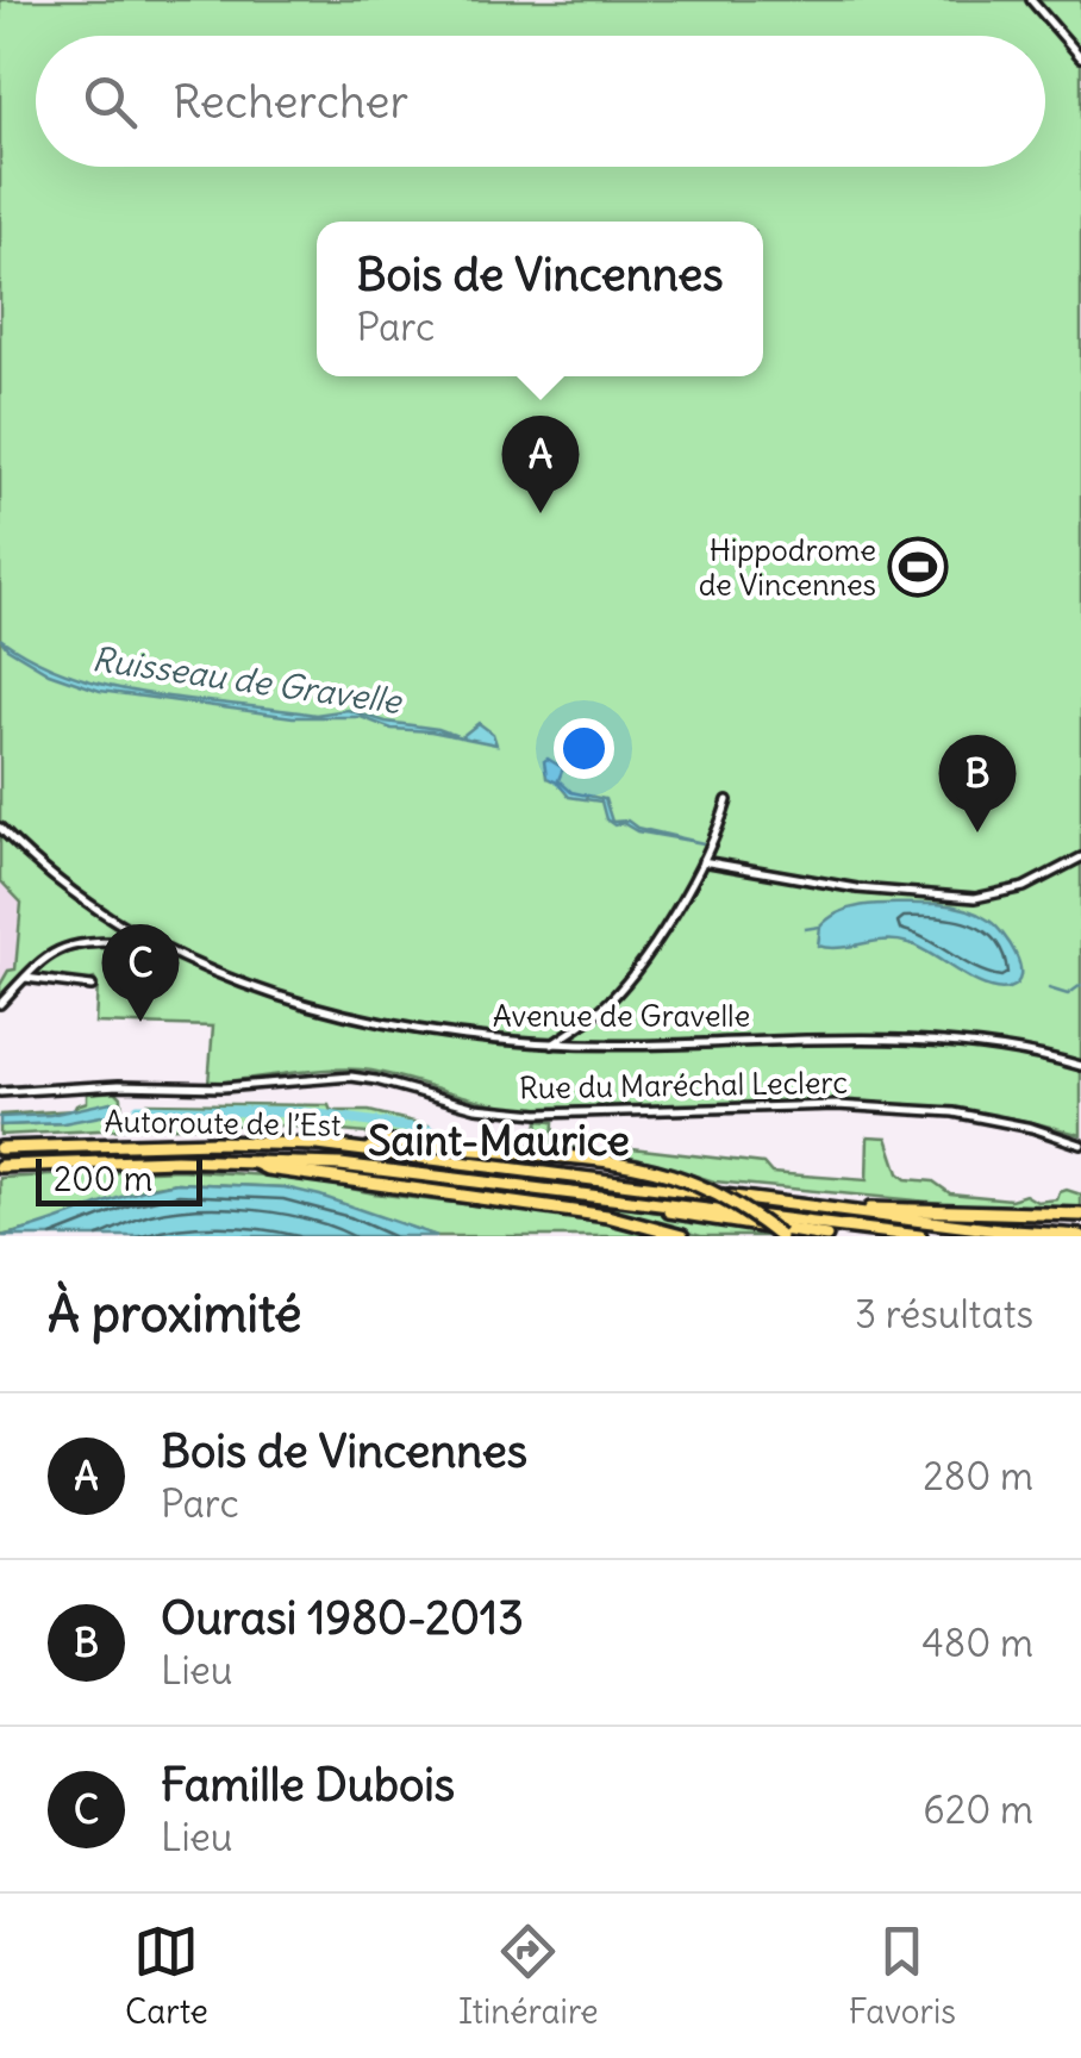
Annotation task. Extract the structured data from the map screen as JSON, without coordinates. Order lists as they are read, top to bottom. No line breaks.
{"streets":{"highway":["Autoroute de l’Est"],"street":["Avenue de Gravelle","Rue du Maréchal Leclerc"]},"districts":["Saint-Maurice"],"water":["Ruisseau de Gravelle"],"places":{"sports":["Hippodrome de Vincennes"]},"scale_bar":"200 m","page":{"search":"Rechercher","popup":["Bois de Vincennes","Parc"],"pins":["A","B","C"],"scale":"200 m","heading":["À proximité","3 résultats"],"list":[{"mark":"A","name":"Bois de Vincennes","note":"Parc","value":"280 m"},{"mark":"B","name":"Ourasi 1980-2013","note":"Lieu","value":"480 m"},{"mark":"C","name":"Famille Dubois","note":"Lieu","value":"620 m"}],"nav":["Carte","Itinéraire","Favoris"]}}
